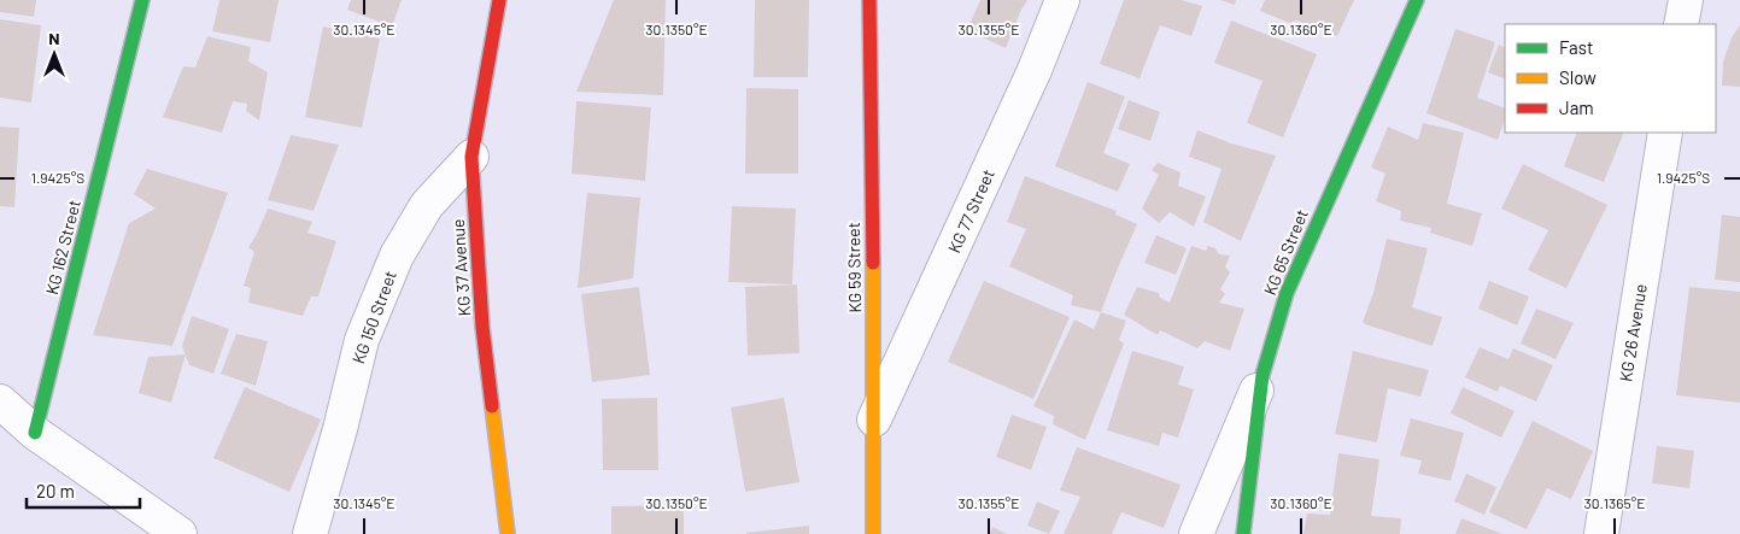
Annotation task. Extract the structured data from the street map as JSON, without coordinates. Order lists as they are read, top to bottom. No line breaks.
{"streets":{"street":["KG 77 Street","KG 162 Street","KG 65 Street","KG 37 Avenue","KG 59 Street","KG 150 Street","KG 26 Avenue"]},"crossings":[["KG 77 Street","KG 59 Street"],["KG 37 Avenue","KG 150 Street"]],"legend":["Fast","Slow","Jam"],"scale_bar":"20 m","north":"top","coordinates":["30.1345°E","30.1350°E","30.1355°E","30.1360°E","1.9425°S","30.1365°E"]}
